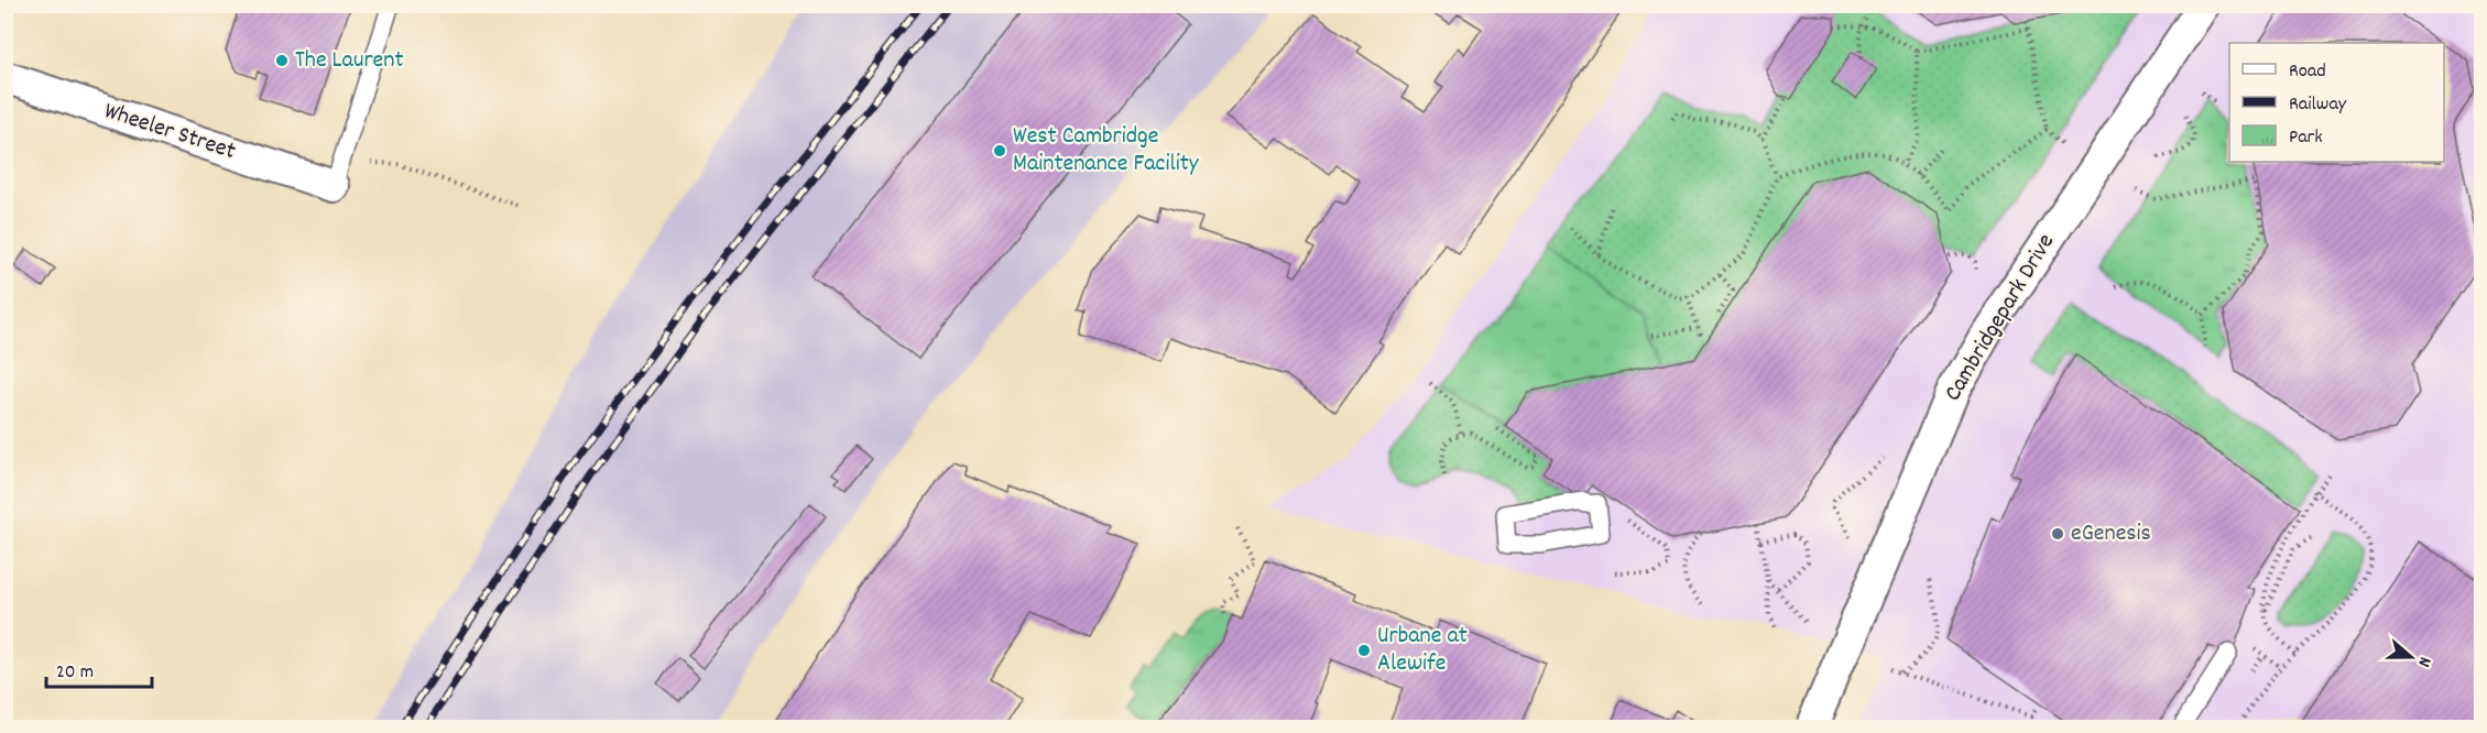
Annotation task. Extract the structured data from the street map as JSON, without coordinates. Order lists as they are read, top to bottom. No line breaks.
{"streets":{"street":["Wheeler Street","Cambridgepark Drive"]},"places":["The Laurent","West Cambridge Maintenance Facility","eGenesis","Urbane at Alewife"],"legend":["Road","Railway","Park"],"scale_bar":"20 m","north":"right"}
